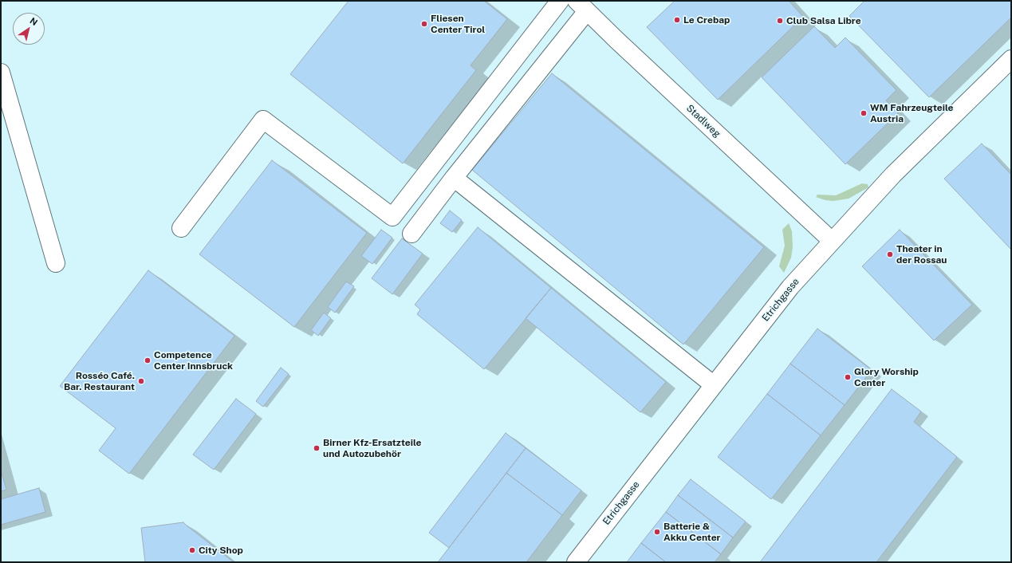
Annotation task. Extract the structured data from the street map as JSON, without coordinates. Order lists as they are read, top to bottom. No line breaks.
{"streets":{"street":["Stadlweg","Etrichgasse"]},"crossings":[["Stadlweg","Etrichgasse"]],"places":["Le Crebap","Club Salsa Libre","Fliesen Center Tirol","WM Fahrzeugteile Austria","Theater in der Rossau","Competence Center Innsbruck","Glory Worship Center","Rosséo Café. Bar. Restaurant","Birner Kfz-Ersatzteile und Autozubehör","Batterie & Akku Center","City Shop"],"north":"top right"}
